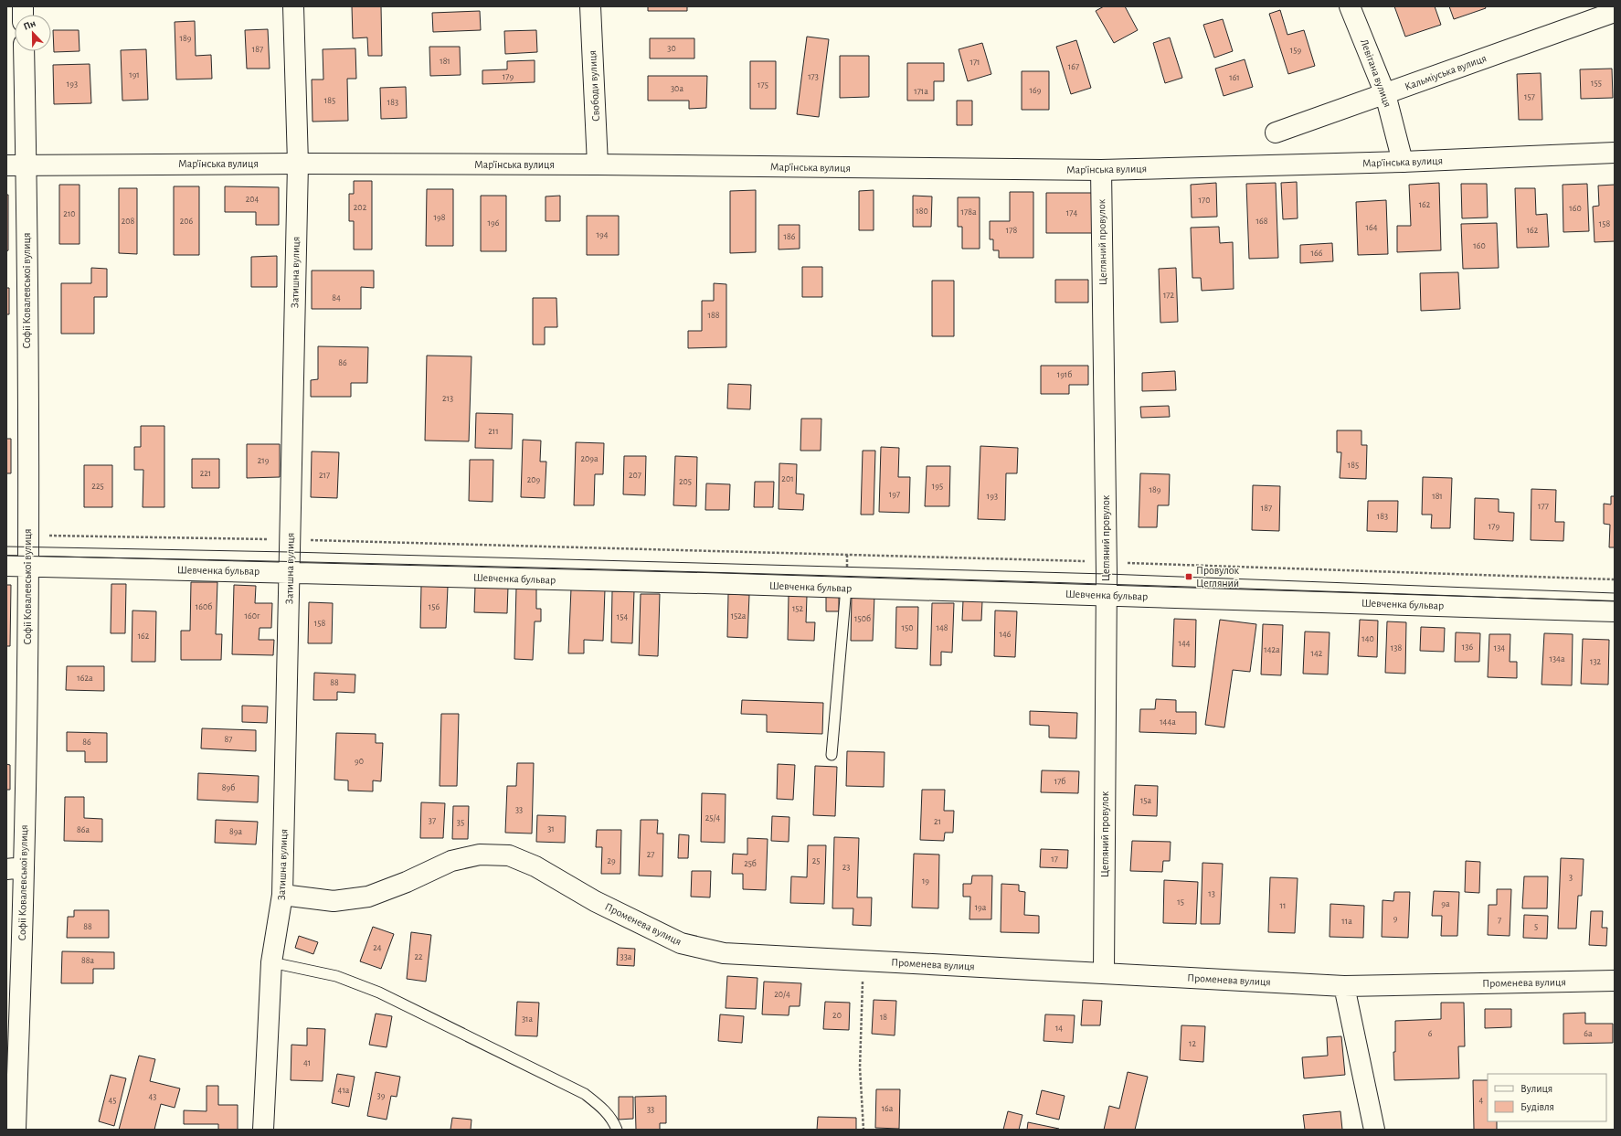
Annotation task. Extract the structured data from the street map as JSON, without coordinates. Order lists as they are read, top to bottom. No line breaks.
{"streets":{"street":["Кальміуська вулиця","Левітана вулиця","Свободи вулиця","Мар'їнська вулиця","Цегляний провулок","Затишна вулиця","Софії Ковалевської вулиця","Шевченка бульвар","Променева вулиця"]},"crossings":[["Кальміуська вулиця","Левітана вулиця"],["Левітана вулиця","Мар'їнська вулиця"],["Свободи вулиця","Мар'їнська вулиця"],["Мар'їнська вулиця","Цегляний провулок"],["Мар'їнська вулиця","Затишна вулиця"],["Мар'їнська вулиця","Софії Ковалевської вулиця"],["Цегляний провулок","Шевченка бульвар"],["Цегляний провулок","Променева вулиця"],["Затишна вулиця","Шевченка бульвар"],["Затишна вулиця","Променева вулиця"],["Софії Ковалевської вулиця","Шевченка бульвар"]],"places":{"transit":["Провулок Цегляний"]},"house_numbers":["189","30","187","159","181","171","167","191","179","173","161","155","193","175","30а","169","171а","157","185","183","204","170","162","202","160","180","178а","174","210","198","208","206","168","196","158","164","178","162","194","186","160","166","172","84","188","86","191б","213","211","209а","219","185","221","217","207","201","209","205","225","195","189","197","193","181","177","187","183","179","160б","156","152","160г","152а","154","150б","158","150","148","146","162","140","144","136","138","134","142а","142","134а","132","162а","88","144а","87","86","90","17б","89б","15а","33","25/4","37","21","35","31","86а","89а","27","17","29","25","25б","23","3","19","13","15","9а","11","19а","9","7","11а","88","5","24","22","33а","88а","20/4","20","18","31а","14","6","6а","12","41","41а","39","43","45","4","16а","33"],"legend":["Вулиця","Будівля"],"north":"top"}
